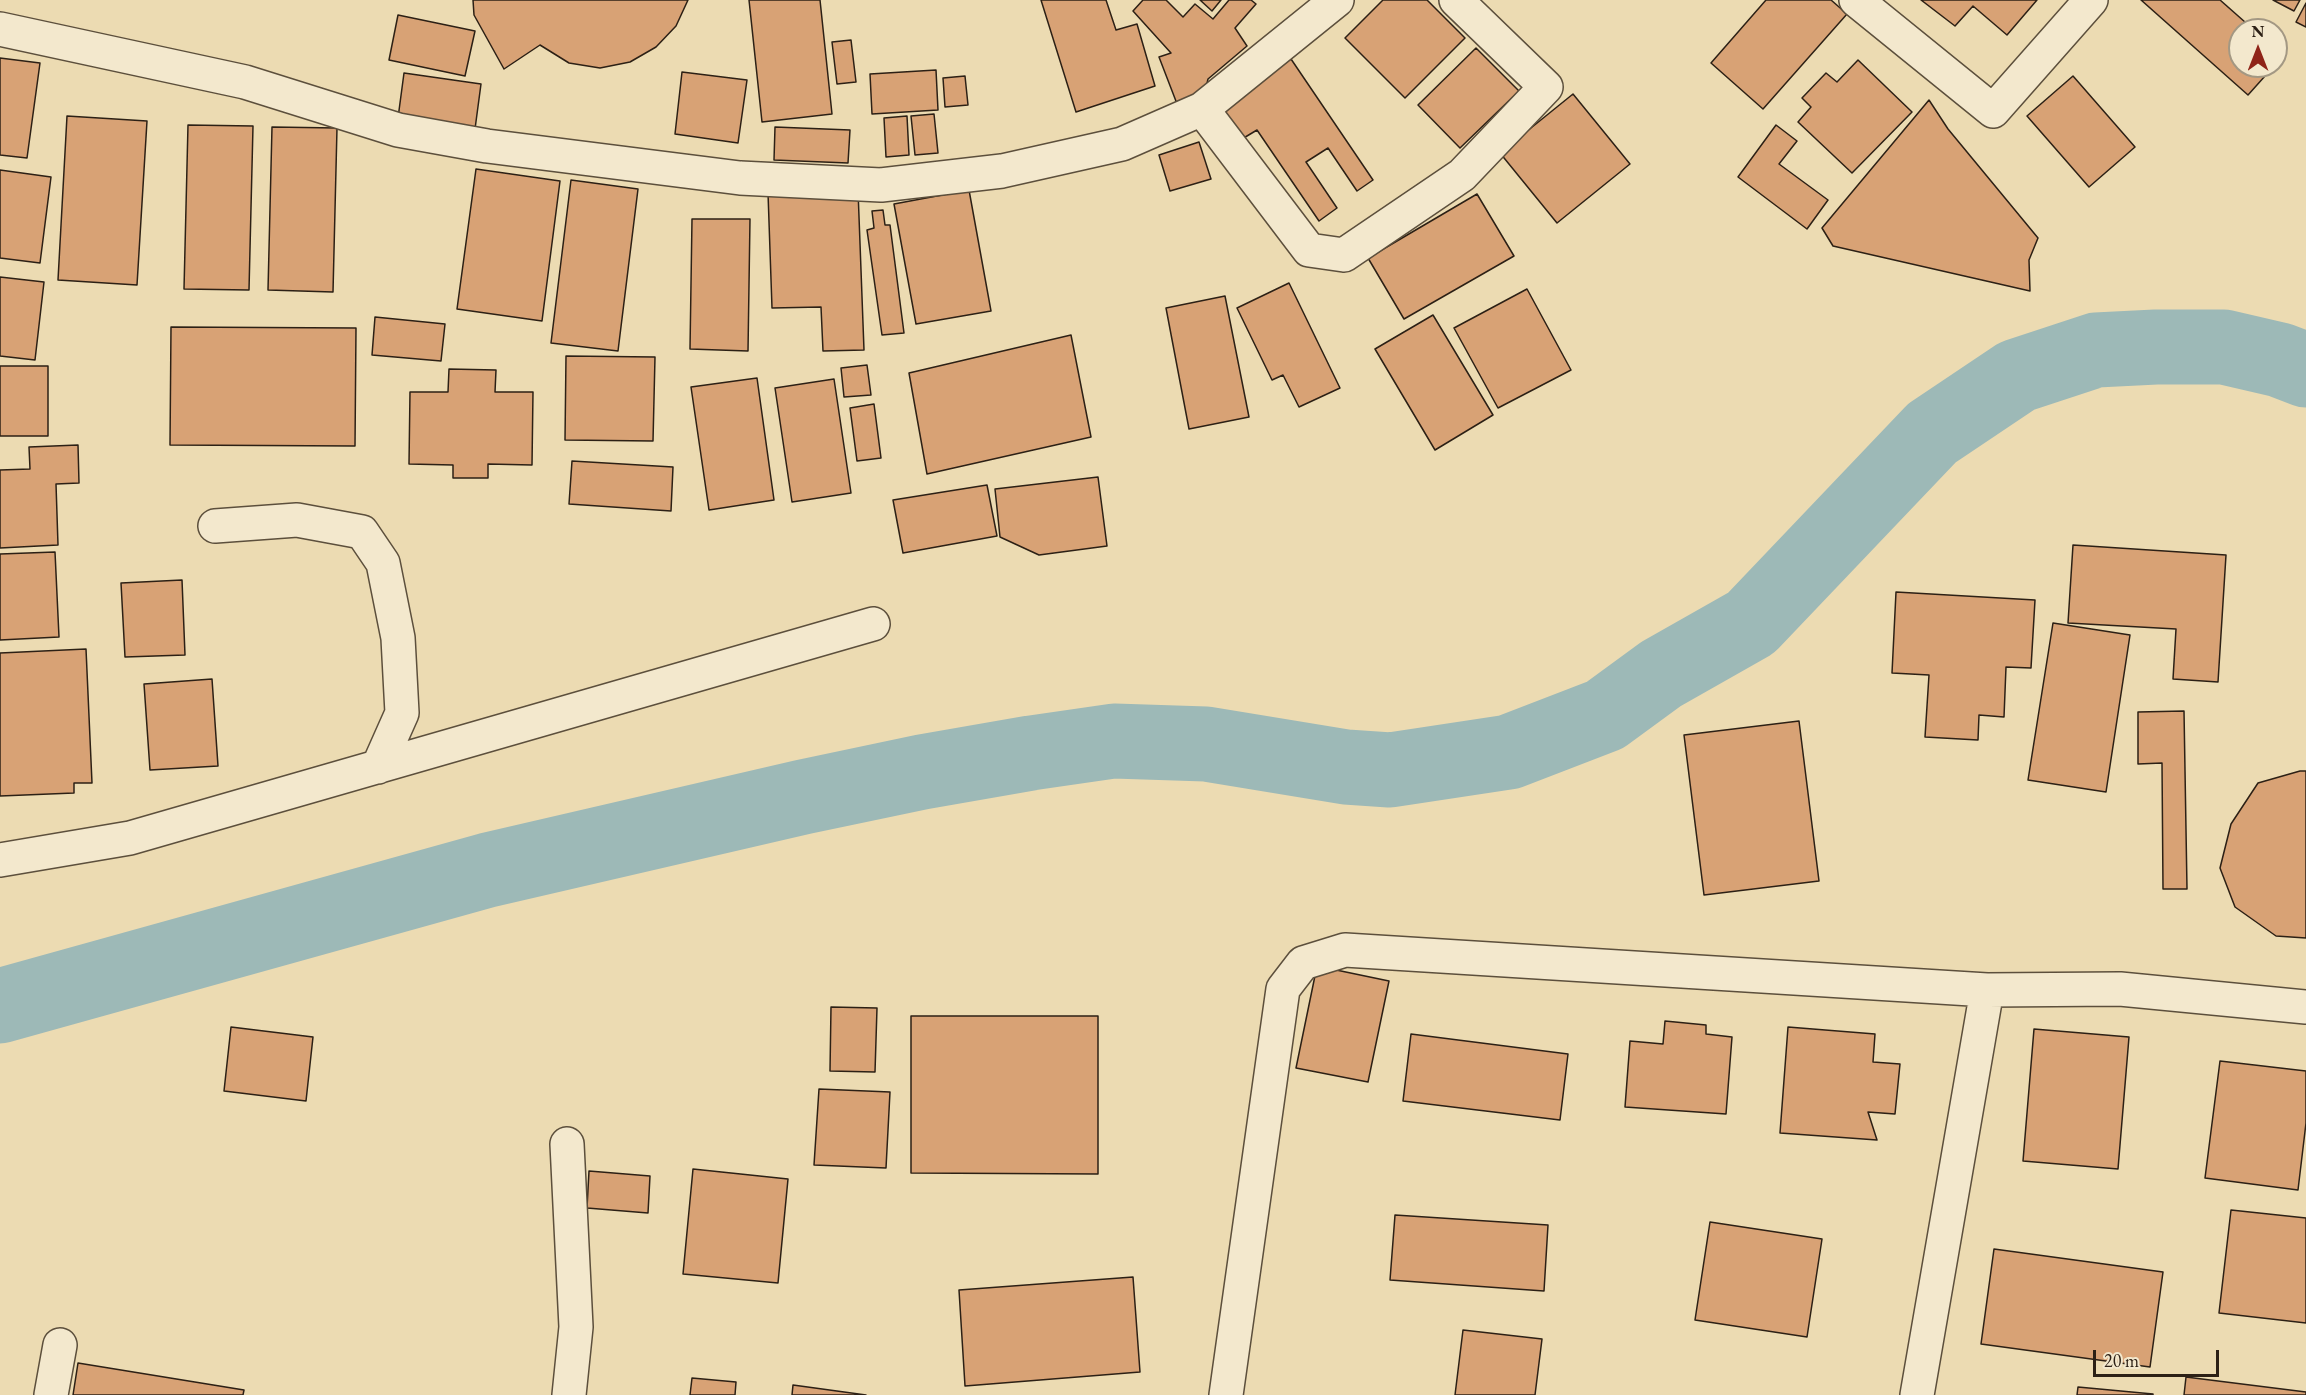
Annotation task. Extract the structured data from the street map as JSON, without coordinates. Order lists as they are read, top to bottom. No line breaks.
{"scale_bar":"20 m","north":"top"}
